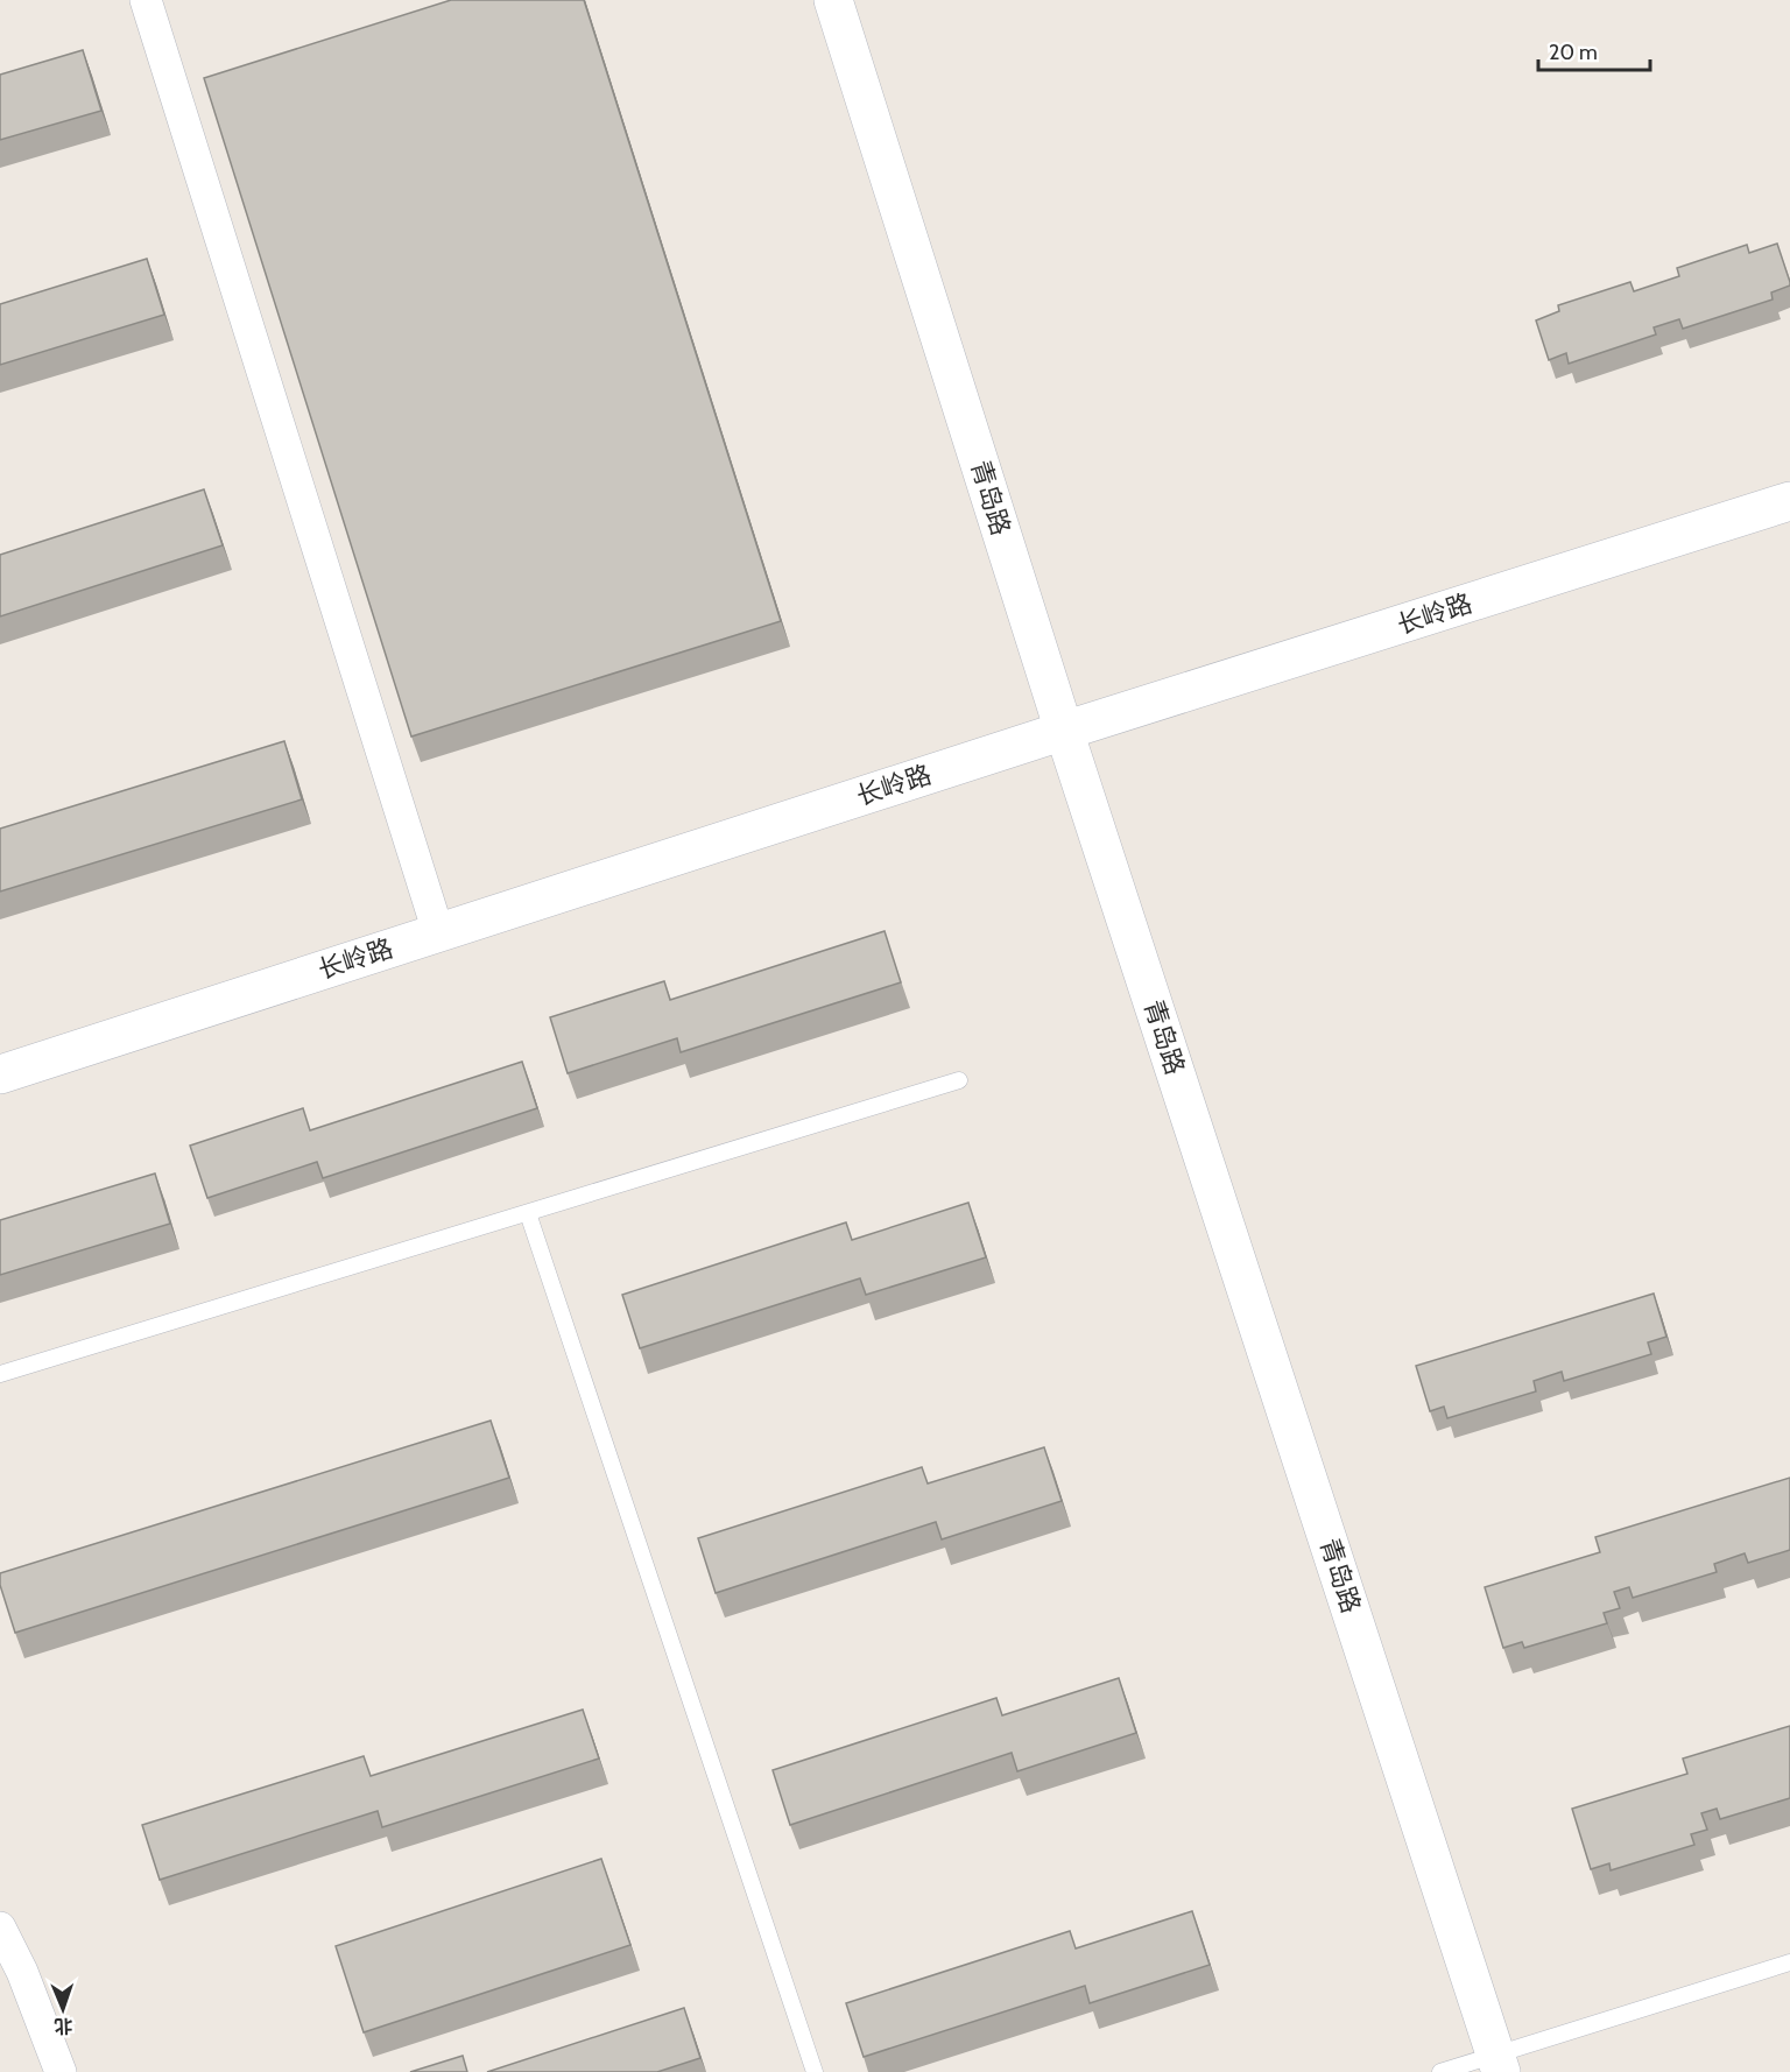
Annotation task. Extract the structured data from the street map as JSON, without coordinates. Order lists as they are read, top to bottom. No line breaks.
{"streets":{"street":["青岛路","长岭路"]},"crossings":[["青岛路","长岭路"]],"scale_bar":"20 m","north":"bottom"}
